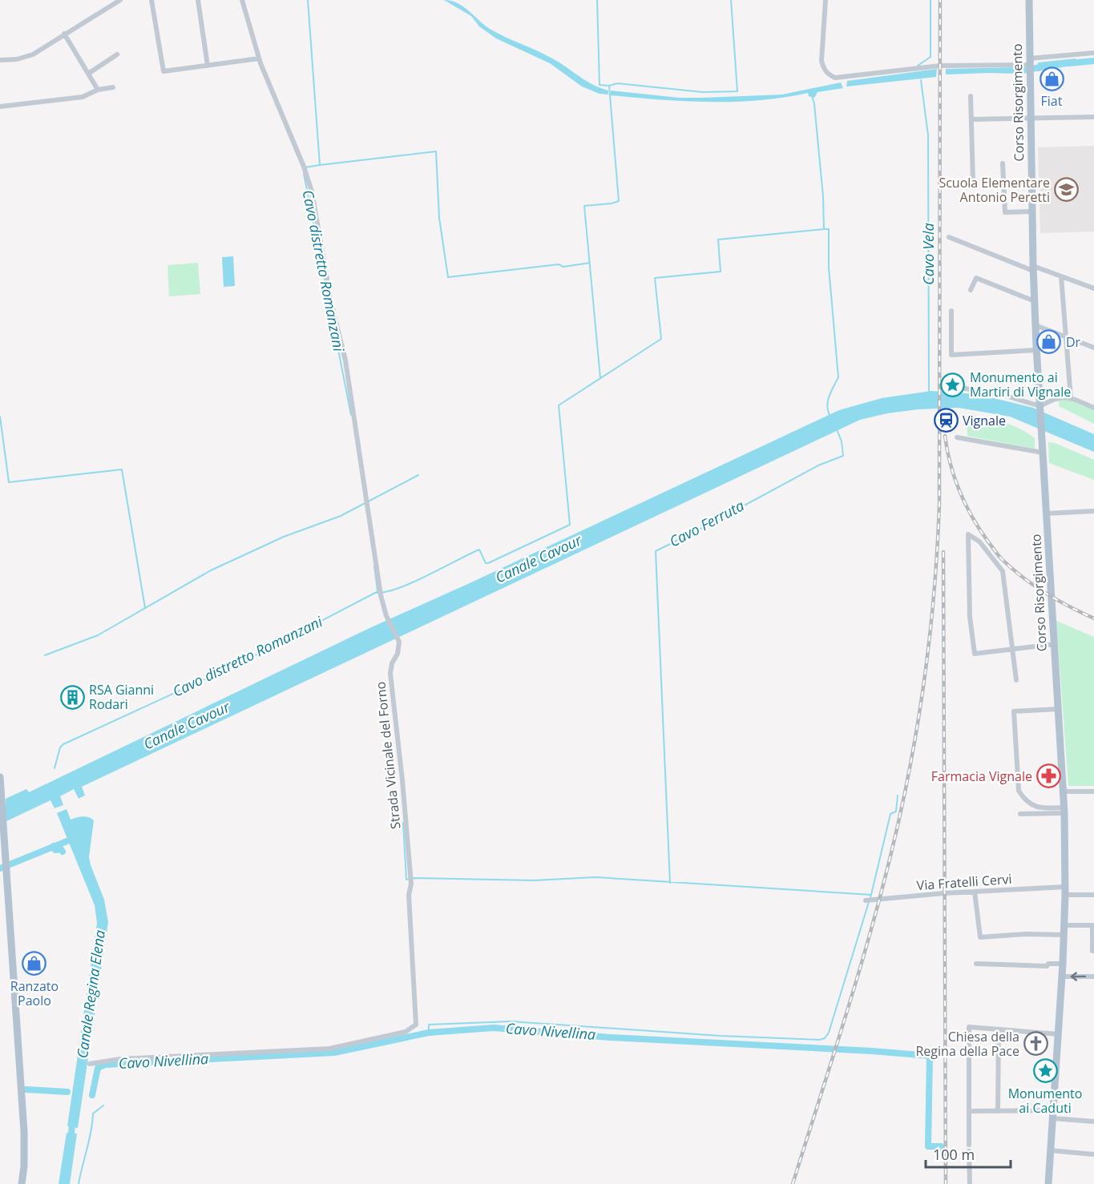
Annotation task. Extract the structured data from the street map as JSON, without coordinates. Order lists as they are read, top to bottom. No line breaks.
{"streets":{"main road":["Corso Risorgimento"],"street":["Strada Vicinale del Forno","Via Fratelli Cervi"]},"crossings":[["Corso Risorgimento","Via Fratelli Cervi"]],"water":["Cavo Vela","Cavo distretto Romanzani","Cavo Ferruta","Canale Cavour","Canale Regina Elena","Cavo Nivellina"],"places":{"shop":["Fiat","Dr","Ranzato Paolo"],"school or university":["Scuola Elementare Antonio Peretti"],"place":["Monumento ai Martiri di Vignale","Monumento ai Caduti"],"station":["Vignale"],"building":["RSA Gianni Rodari"],"pharmacy":["Farmacia Vignale"],"church":["Chiesa della Regina della Pace"]},"scale_bar":"100 m"}
